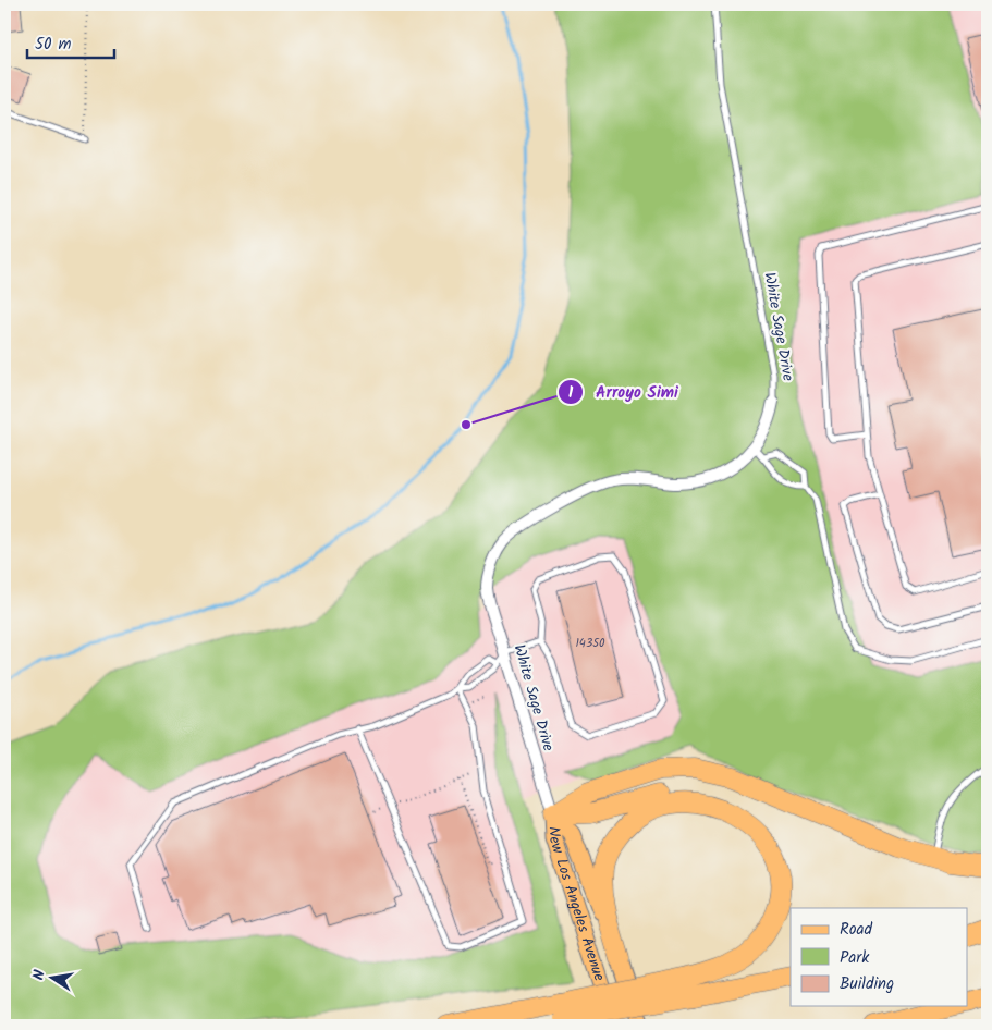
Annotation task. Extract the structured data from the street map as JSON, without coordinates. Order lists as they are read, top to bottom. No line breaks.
{"streets":{"main road":["New Los Angeles Avenue"],"street":["White Sage Drive"]},"crossings":[["White Sage Drive","New Los Angeles Avenue"]],"places":["Arroyo Simi"],"house_numbers":["14350"],"legend":["Road","Park","Building"],"scale_bar":"50 m","north":"left"}
